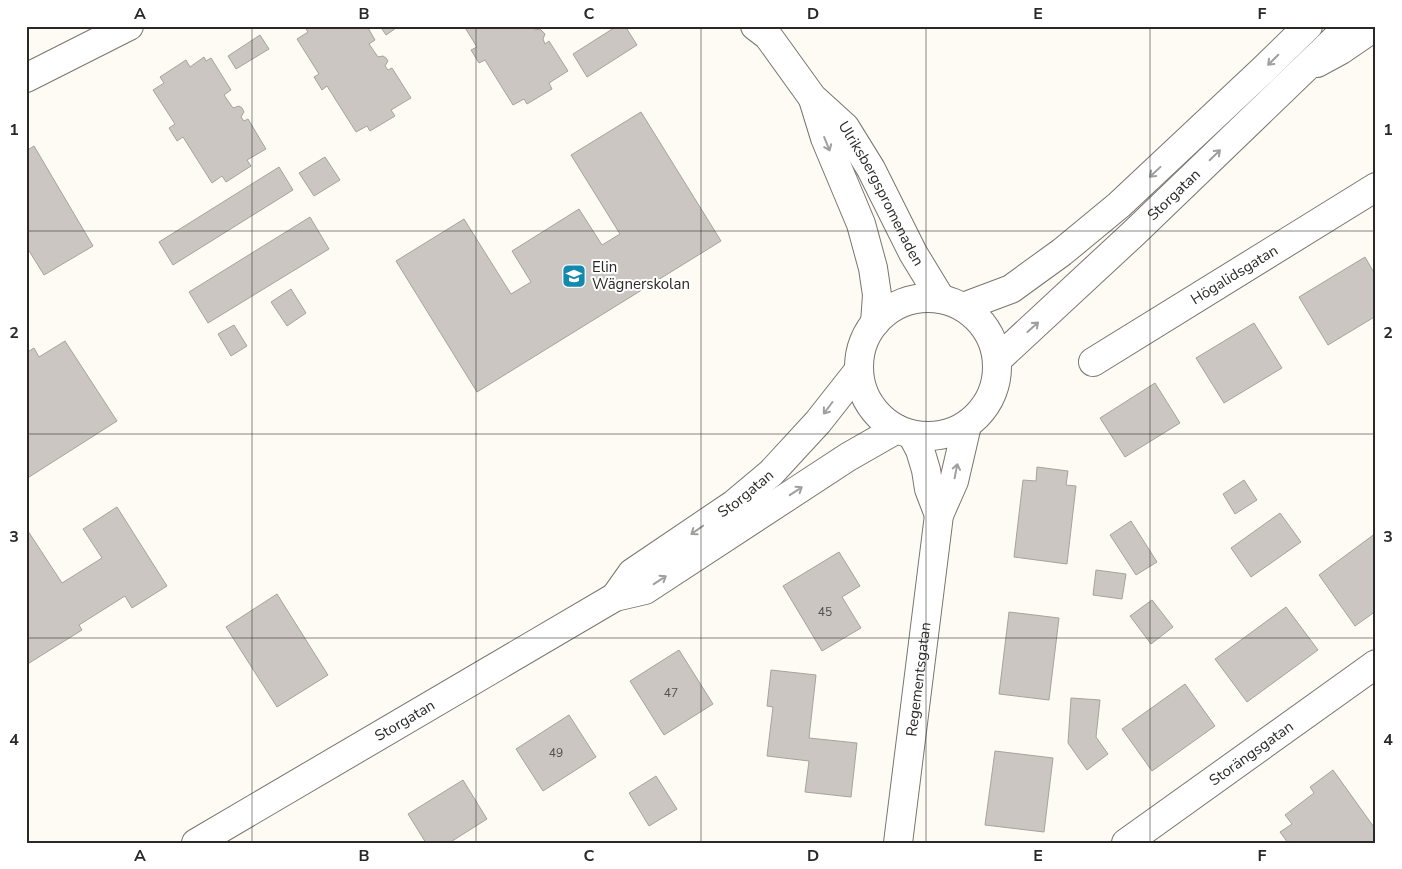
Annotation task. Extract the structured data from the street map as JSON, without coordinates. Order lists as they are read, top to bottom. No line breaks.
{"streets":{"main road":["Storgatan","Ulriksbergspromenaden","Högalidsgatan","Regementsgatan","Storängsgatan"]},"crossings":[["Storgatan","Ulriksbergspromenaden"],["Storgatan","Regementsgatan"],["Ulriksbergspromenaden","Regementsgatan"]],"places":{"school or university":["Elin Wägnerskolan"]},"house_numbers":["45","47","49"],"grid":{"columns":["A","B","C","D","E","F"],"rows":["1","2","3","4"]}}
